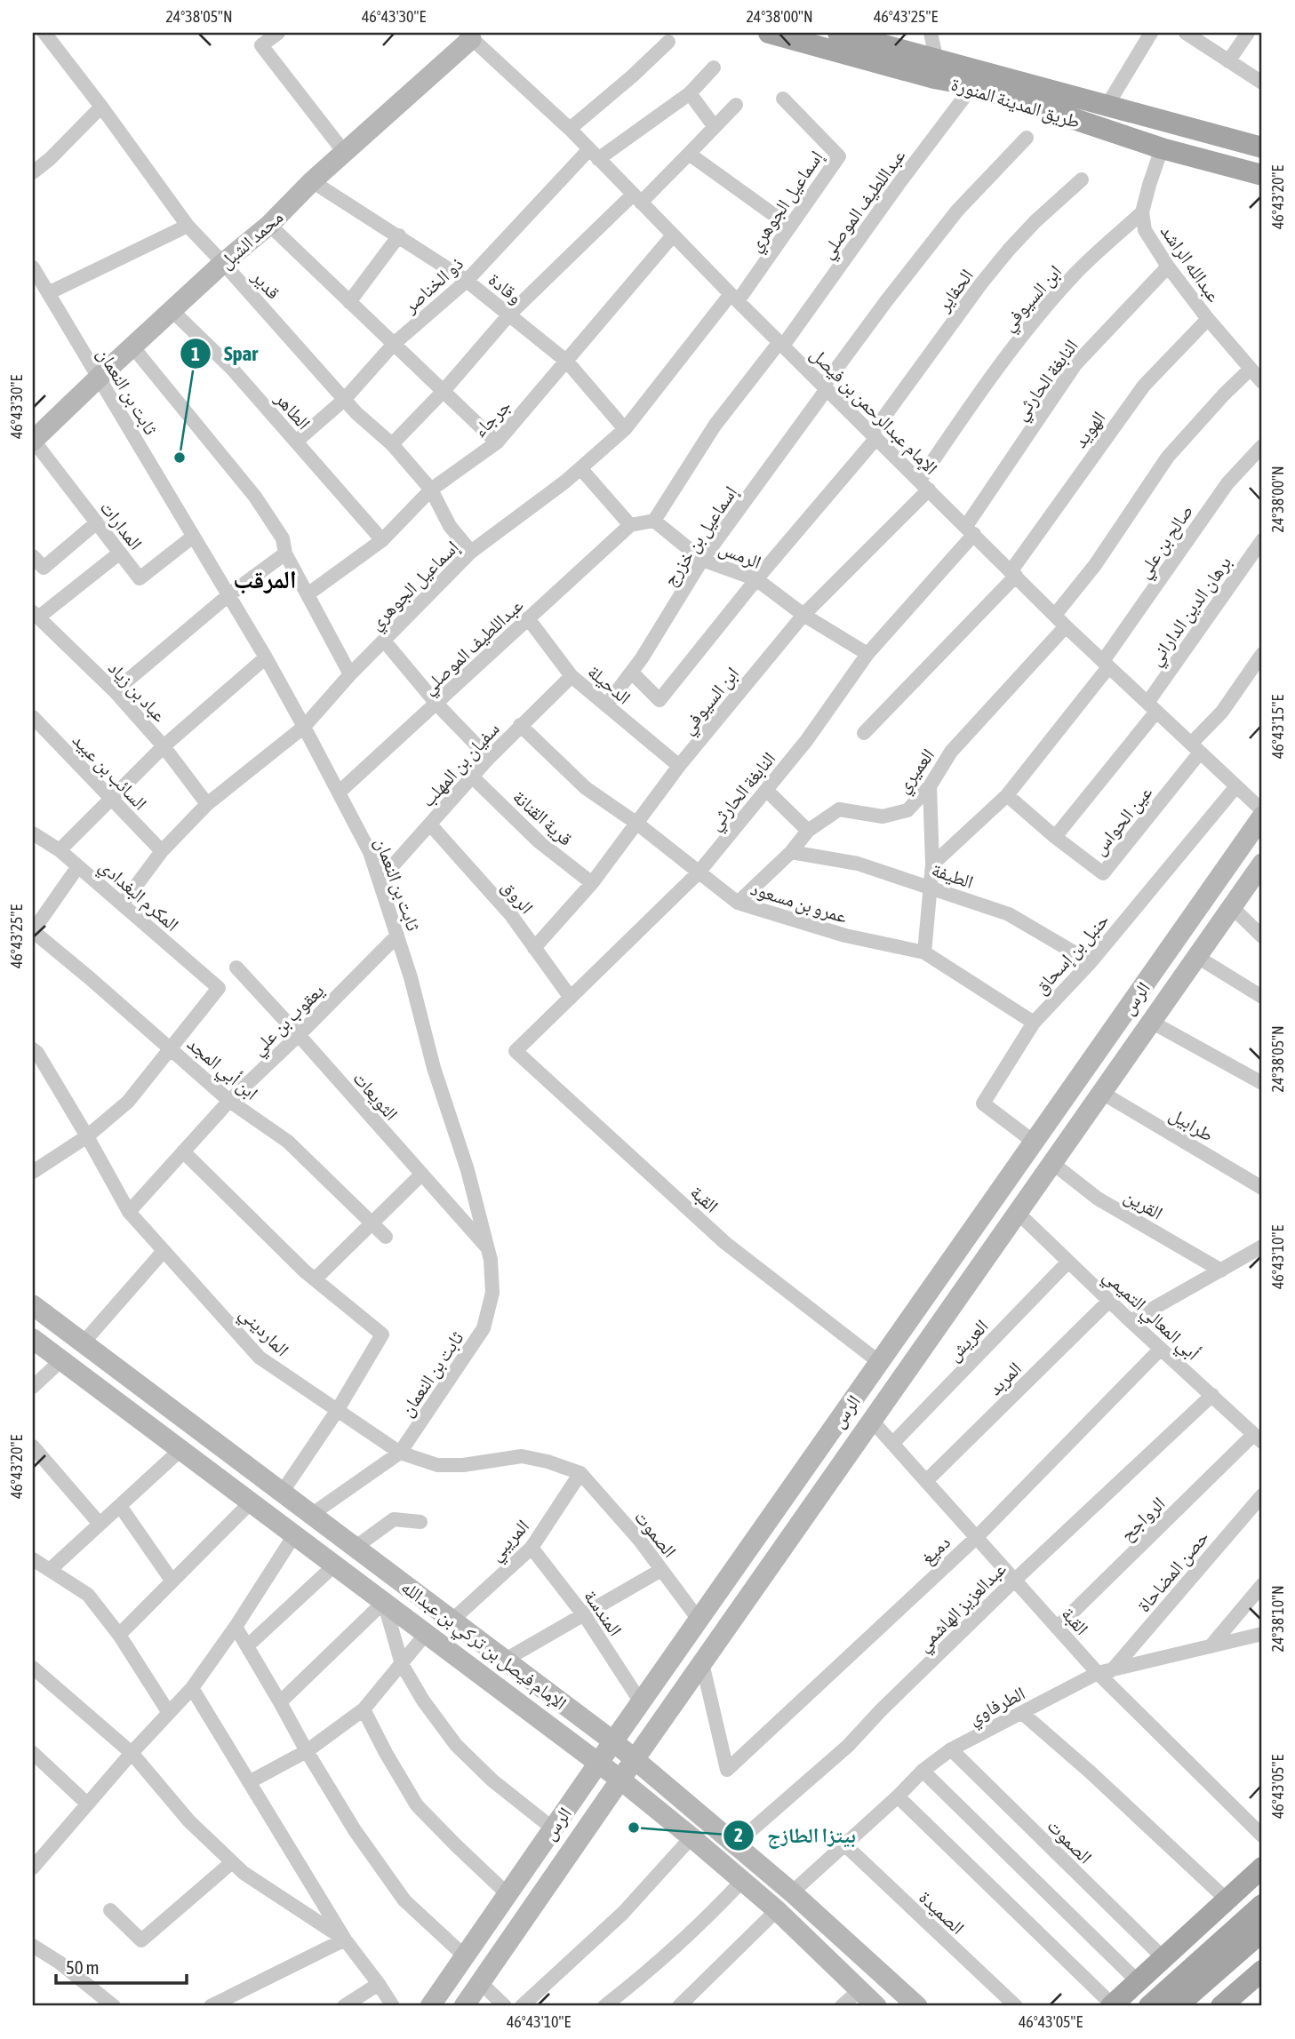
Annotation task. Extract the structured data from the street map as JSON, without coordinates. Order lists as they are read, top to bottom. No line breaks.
{"streets":{"main road":["طريق المدينة المنورة"],"street":["إسماعيل الجوهري","عبداللطيف الموصلي","محمد الشبل","عبدالله الراشد","قدير","ذو الخناصر","وقادة","الحفاير","ابن السيوفي","النابغة الحارثي","ثابت بن النعمان","الطاهر","الإمام عبدالرحمن بن فيصل","جرجاء","الهويد","المدارات","إسماعيل بن خزرج","صالح بن علي","الرمس","برهان الدين الداراني","الدحيلة","عباد بن زياد","سفيان بن المهلب","العميري","السائب بن عبيد","قرية القنانة","عين الحواس","الطيفة","المكرم البغدادي","الروق","عمرو بن مسعود","حنبل بن إسحاق","الرس","يعقوب بن علي","ابن أبي المجد","الثويعات","طرابيل","القبة","القرين","أبي المعالي التميمي","المارديني","العريش","المربد","الرواجح","الصموت","المريبي","دميغ","حصن المضاحاة","عبدالعزيز الهاشمي","المندسة","الإمام فيصل بن تركي بن عبدالله","الطرفاوي","الصميدة"]},"crossings":[["طريق المدينة المنورة","عبداللطيف الموصلي"],["طريق المدينة المنورة","عبدالله الراشد"],["إسماعيل الجوهري","قدير"],["إسماعيل الجوهري","وقادة"],["إسماعيل الجوهري","ثابت بن النعمان"],["إسماعيل الجوهري","الإمام عبدالرحمن بن فيصل"],["إسماعيل الجوهري","عباد بن زياد"],["إسماعيل الجوهري","السائب بن عبيد"],["إسماعيل الجوهري","المكرم البغدادي"],["عبداللطيف الموصلي","ثابت بن النعمان"],["عبداللطيف الموصلي","الإمام عبدالرحمن بن فيصل"],["عبداللطيف الموصلي","الرمس"],["عبداللطيف الموصلي","الدحيلة"],["محمد الشبل","قدير"],["محمد الشبل","وقادة"],["محمد الشبل","ثابت بن النعمان"],["محمد الشبل","الطاهر"],["محمد الشبل","الإمام عبدالرحمن بن فيصل"],["محمد الشبل","المدارات"],["عبدالله الراشد","ابن السيوفي"],["عبدالله الراشد","النابغة الحارثي"],["عبدالله الراشد","الهويد"],["قدير","ذو الخناصر"],["قدير","جرجاء"],["ذو الخناصر","وقادة"],["ذو الخناصر","الطاهر"],["ذو الخناصر","الإمام عبدالرحمن بن فيصل"],["وقادة","جرجاء"],["الحفاير","الإمام عبدالرحمن بن فيصل"],["الحفاير","الرمس"],["ابن السيوفي","الإمام عبدالرحمن بن فيصل"],["ابن السيوفي","الرمس"],["ابن السيوفي","الدحيلة"],["ابن السيوفي","قرية القنانة"],["ابن السيوفي","الروق"],["ابن السيوفي","عمرو بن مسعود"],["النابغة الحارثي","الإمام عبدالرحمن بن فيصل"],["النابغة الحارثي","الرمس"],["النابغة الحارثي","الروق"],["النابغة الحارثي","عمرو بن مسعود"],["النابغة الحارثي","القبة"],["ثابت بن النعمان","المدارات"],["ثابت بن النعمان","سفيان بن المهلب"],["ثابت بن النعمان","يعقوب بن علي"],["ثابت بن النعمان","الثويعات"],["ثابت بن النعمان","المارديني"],["ثابت بن النعمان","الإمام فيصل بن تركي بن عبدالله"],["الطاهر","جرجاء"],["الإمام عبدالرحمن بن فيصل","جرجاء"],["الإمام عبدالرحمن بن فيصل","الهويد"],["الإمام عبدالرحمن بن فيصل","إسماعيل بن خزرج"],["الإمام عبدالرحمن بن فيصل","صالح بن علي"],["الإمام عبدالرحمن بن فيصل","برهان الدين الداراني"],["الإمام عبدالرحمن بن فيصل","العميري"],["الإمام عبدالرحمن بن فيصل","عين الحواس"],["الإمام عبدالرحمن بن فيصل","حنبل بن إسحاق"],["إسماعيل بن خزرج","الرمس"],["إسماعيل بن خزرج","الدحيلة"],["صالح بن علي","عين الحواس"],["برهان الدين الداراني","عين الحواس"],["الدحيلة","سفيان بن المهلب"],["سفيان بن المهلب","قرية القنانة"],["سفيان بن المهلب","الروق"],["سفيان بن المهلب","عمرو بن مسعود"],["العميري","الطيفة"],["العميري","عمرو بن مسعود"],["الطيفة","حنبل بن إسحاق"],["المكرم البغدادي","ابن أبي المجد"],["عمرو بن مسعود","حنبل بن إسحاق"],["حنبل بن إسحاق","الرس"],["الرس","طرابيل"],["الرس","القبة"],["الرس","القرين"],["الرس","أبي المعالي التميمي"],["الرس","الصموت"],["الرس","دميغ"],["الرس","المندسة"],["الرس","الإمام فيصل بن تركي بن عبدالله"],["يعقوب بن علي","ابن أبي المجد"],["يعقوب بن علي","الثويعات"],["يعقوب بن علي","المارديني"],["القبة","العريش"],["القبة","المربد"],["القبة","الرواجح"],["القبة","دميغ"],["القبة","حصن المضاحاة"],["القبة","عبدالعزيز الهاشمي"],["القبة","الطرفاوي"],["أبي المعالي التميمي","العريش"],["أبي المعالي التميمي","المربد"],["أبي المعالي التميمي","الرواجح"],["أبي المعالي التميمي","دميغ"],["أبي المعالي التميمي","عبدالعزيز الهاشمي"],["المارديني","الصموت"],["المارديني","المريبي"],["الصموت","المريبي"],["الصموت","الطرفاوي"],["المريبي","المندسة"],["المريبي","الإمام فيصل بن تركي بن عبدالله"],["حصن المضاحاة","الطرفاوي"],["عبدالعزيز الهاشمي","الإمام فيصل بن تركي بن عبدالله"],["الإمام فيصل بن تركي بن عبدالله","الطرفاوي"],["الطرفاوي","الصميدة"]],"districts":["المرقب"],"places":["Spar","بيتزا الطازج"],"scale_bar":"50 m","coordinates":["24°38'05\"N","46°43'30\"E","24°38'00\"N","46°43'25\"E","46°43'20\"E","46°43'15\"E","46°43'10\"E","24°38'10\"N","46°43'05\"E"]}
